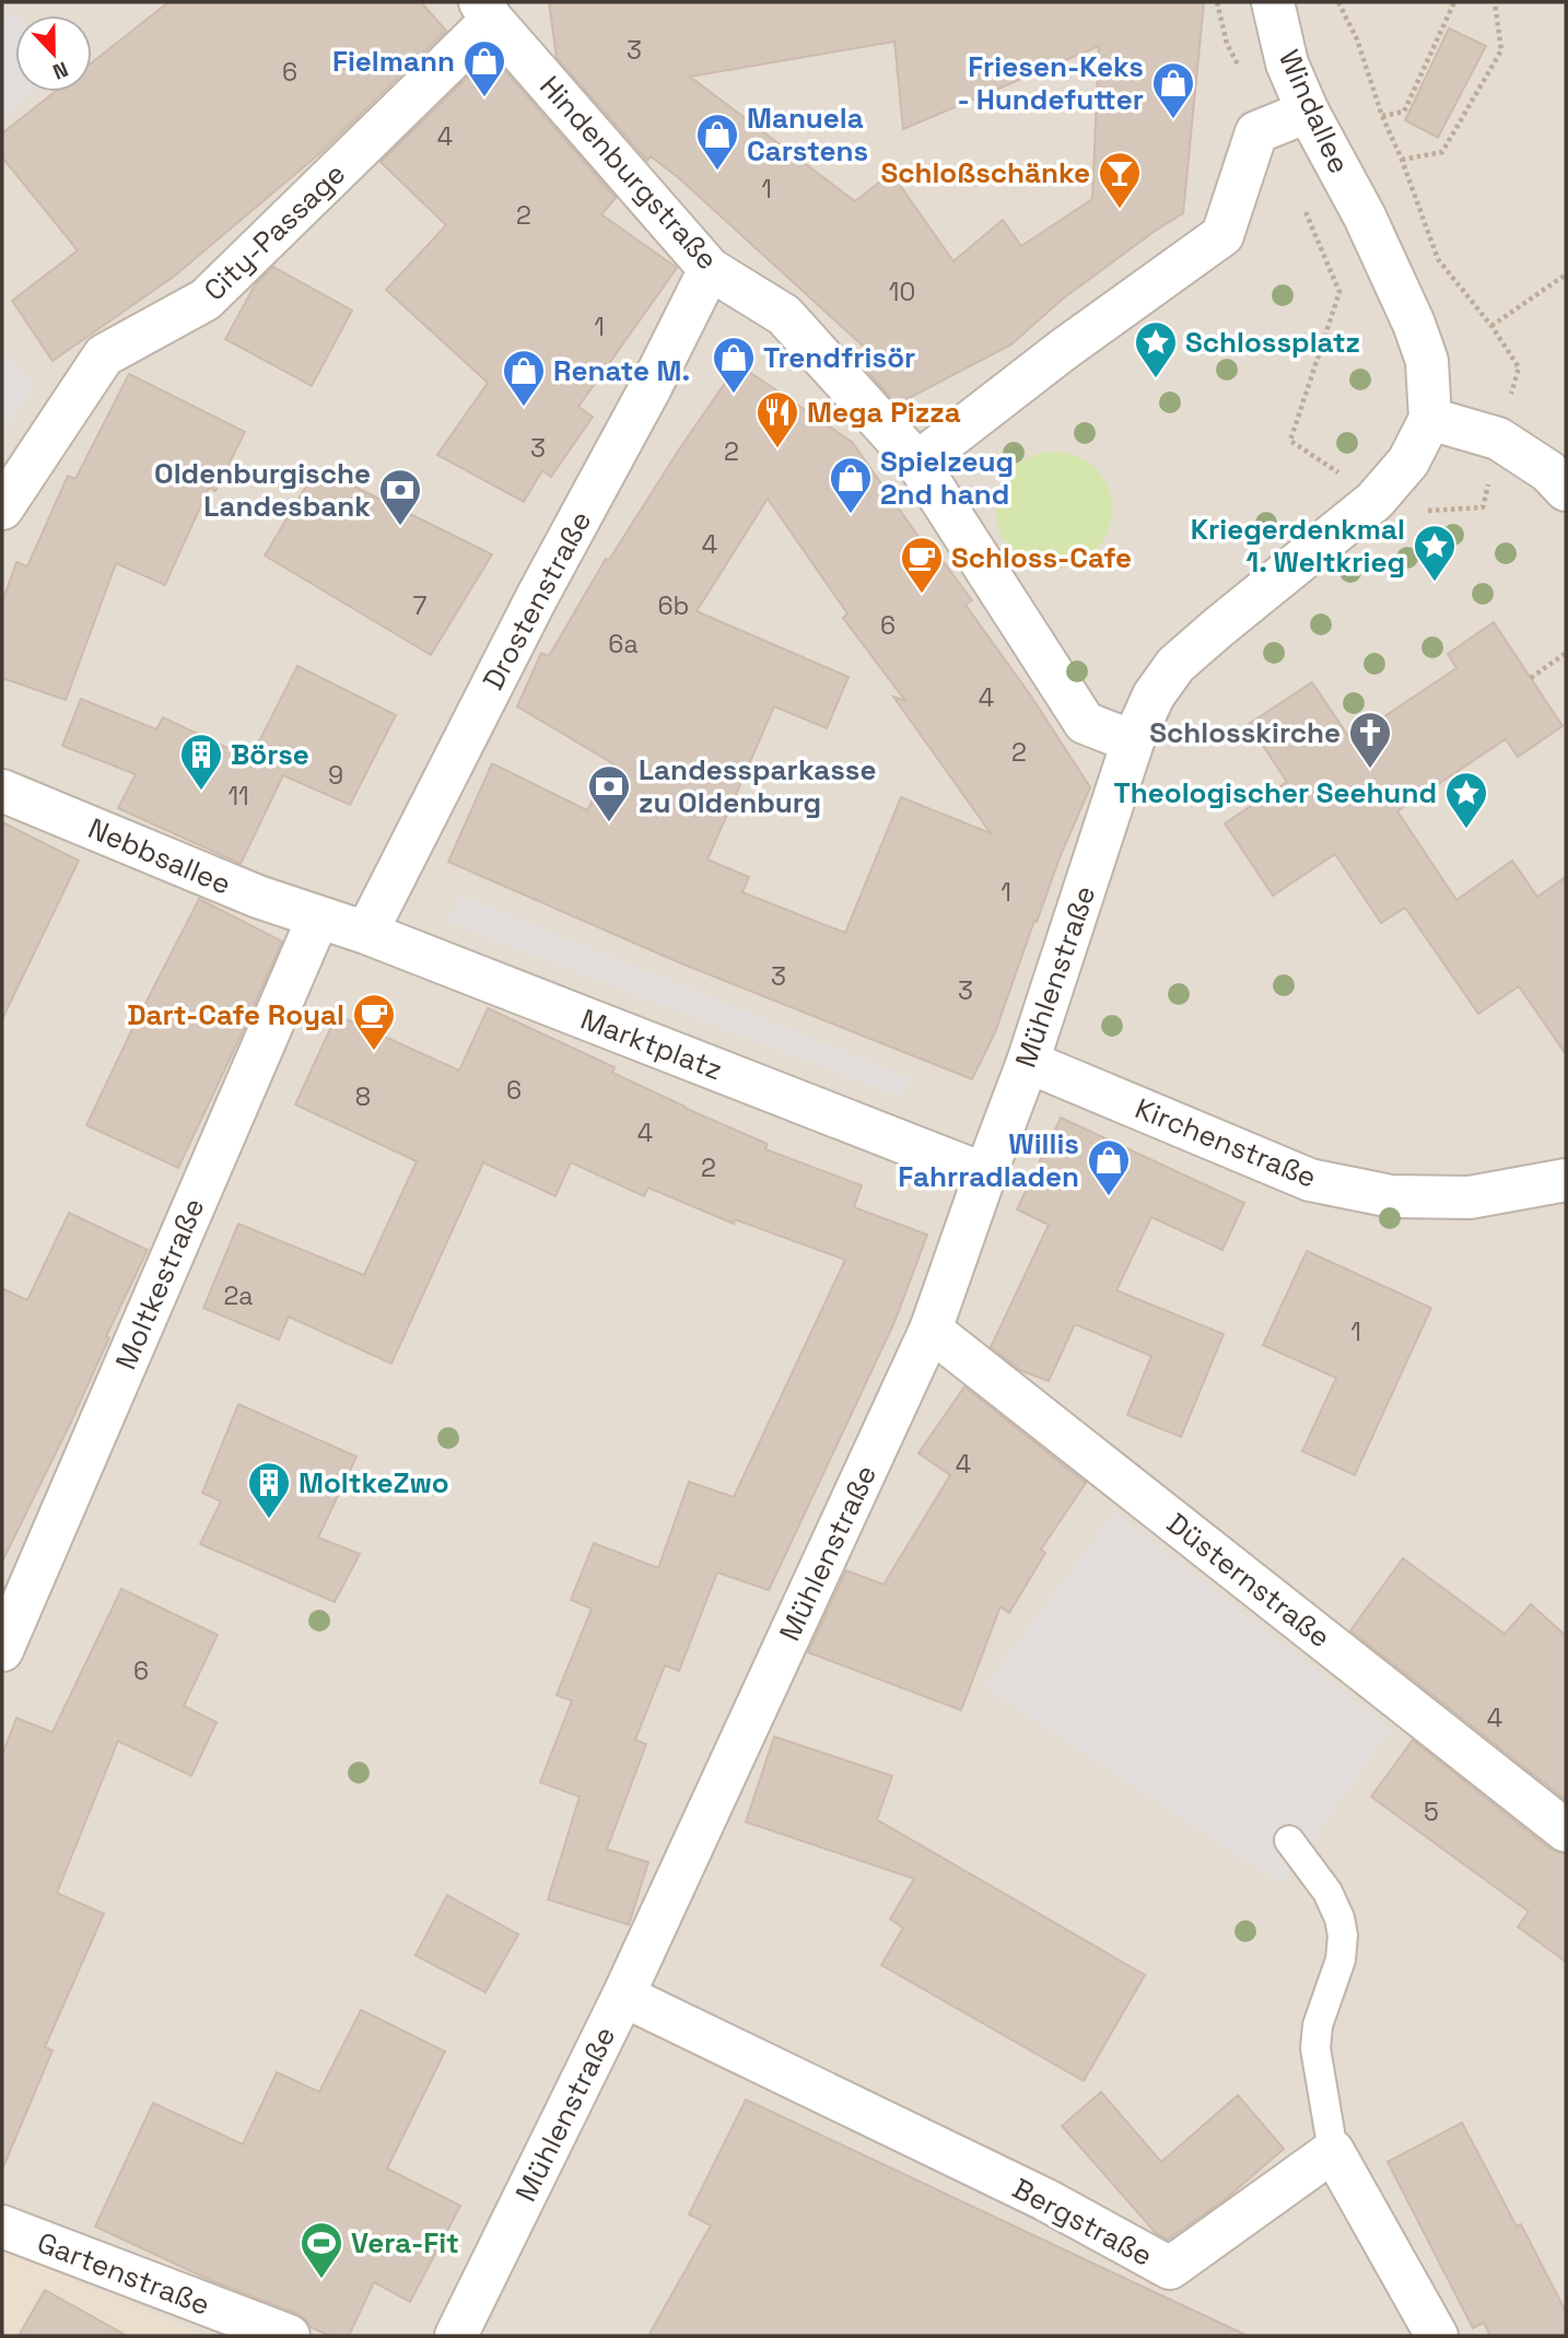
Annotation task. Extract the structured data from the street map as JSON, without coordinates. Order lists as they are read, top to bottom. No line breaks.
{"streets":{"street":["Windallee","Hindenburgstraße","City-Passage","Drostenstraße","Nebbsallee","Mühlenstraße","Marktplatz","Kirchenstraße","Moltkestraße","Düsternstraße","Bergstraße","Gartenstraße"]},"crossings":[["Hindenburgstraße","City-Passage"],["Hindenburgstraße","Drostenstraße"],["Drostenstraße","Marktplatz"],["Nebbsallee","Marktplatz"],["Nebbsallee","Moltkestraße"],["Mühlenstraße","Marktplatz"],["Mühlenstraße","Kirchenstraße"],["Mühlenstraße","Düsternstraße"],["Mühlenstraße","Bergstraße"],["Marktplatz","Moltkestraße"]],"places":{"shop":["Fielmann","Friesen-Keks - Hundefutter","Manuela Carstens","Trendfrisör","Renate M.","Spielzeug 2nd hand","Willis Fahrradladen"],"bar":["Schloßschänke"],"place":["Schlossplatz","Kriegerdenkmal 1. Weltkrieg","Theologischer Seehund"],"restaurant":["Mega Pizza"],"bank":["Oldenburgische Landesbank","Landessparkasse zu Oldenburg"],"cafe":["Schloss-Cafe","Dart-Cafe Royal"],"church":["Schlosskirche"],"building":["Börse","MoltkeZwo"],"sports":["Vera-Fit"]},"house_numbers":["3","6","4","1","2","10","1","3","2","4","7","6b","6","6a","4","2","9","11","1","3","3","6","8","4","2","2a","1","4","6","4","5"],"north":"bottom"}
